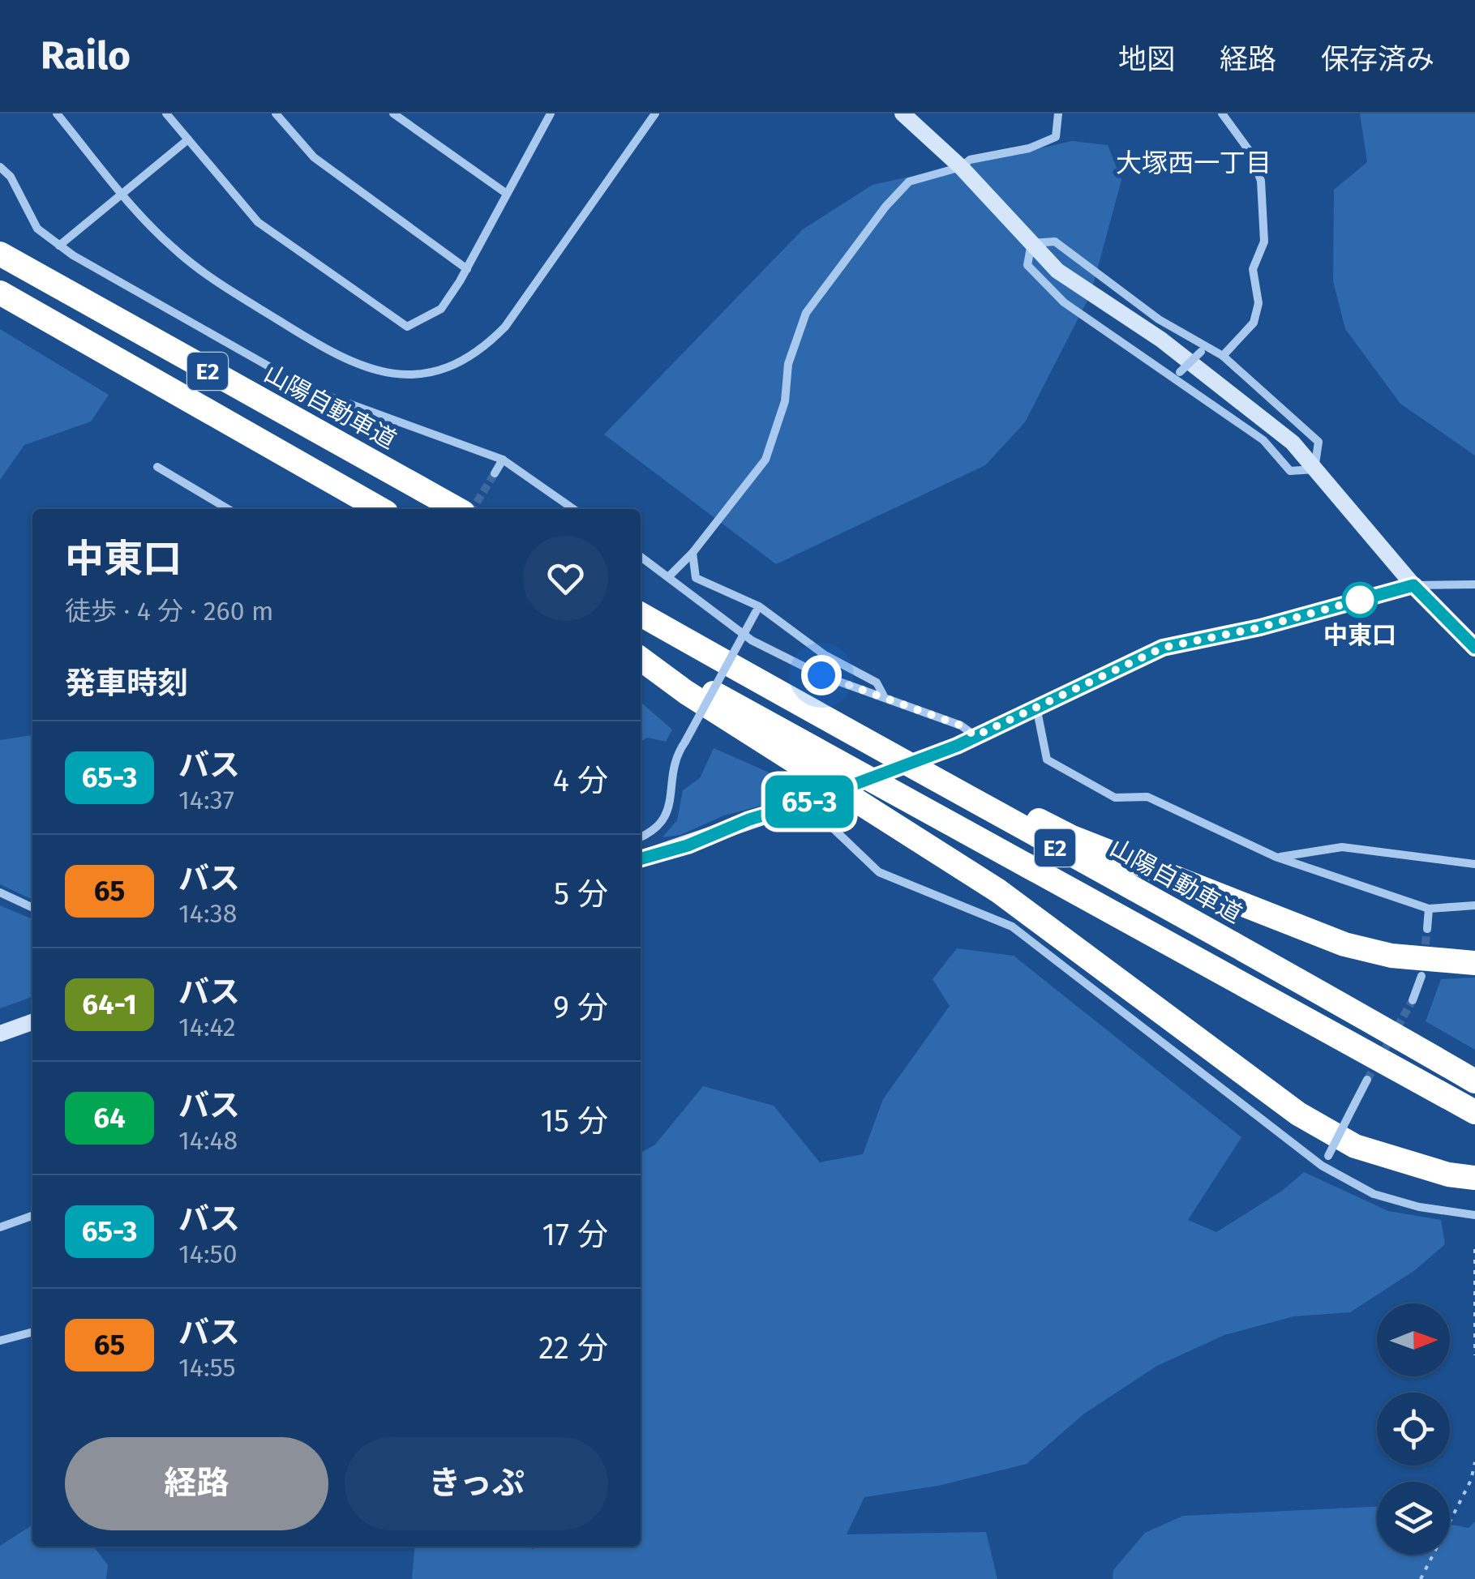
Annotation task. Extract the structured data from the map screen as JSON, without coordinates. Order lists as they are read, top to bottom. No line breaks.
{"streets":{"highway":["E2","山陽自動車道"]},"districts":["大塚西一丁目"],"places":["中東口"],"lines":["bus line 65-3"],"north":"right","page":{"header":"Railo","nav":["地図","経路","保存済み"],"on_map":"65-3","heading":[["中東口","徒歩 · 4 分 · 260 m"],"発車時刻"],"list":[{"mark":"65-3","name":"バス","note":"14:37","value":"4 分"},{"mark":"65","name":"バス","note":"14:38","value":"5 分"},{"mark":"64-1","name":"バス","note":"14:42","value":"9 分"},{"mark":"64","name":"バス","note":"14:48","value":"15 分"},{"mark":"65-3","name":"バス","note":"14:50","value":"17 分"},{"mark":"65","name":"バス","note":"14:55","value":"22 分"}],"buttons":["経路","きっぷ"]}}
